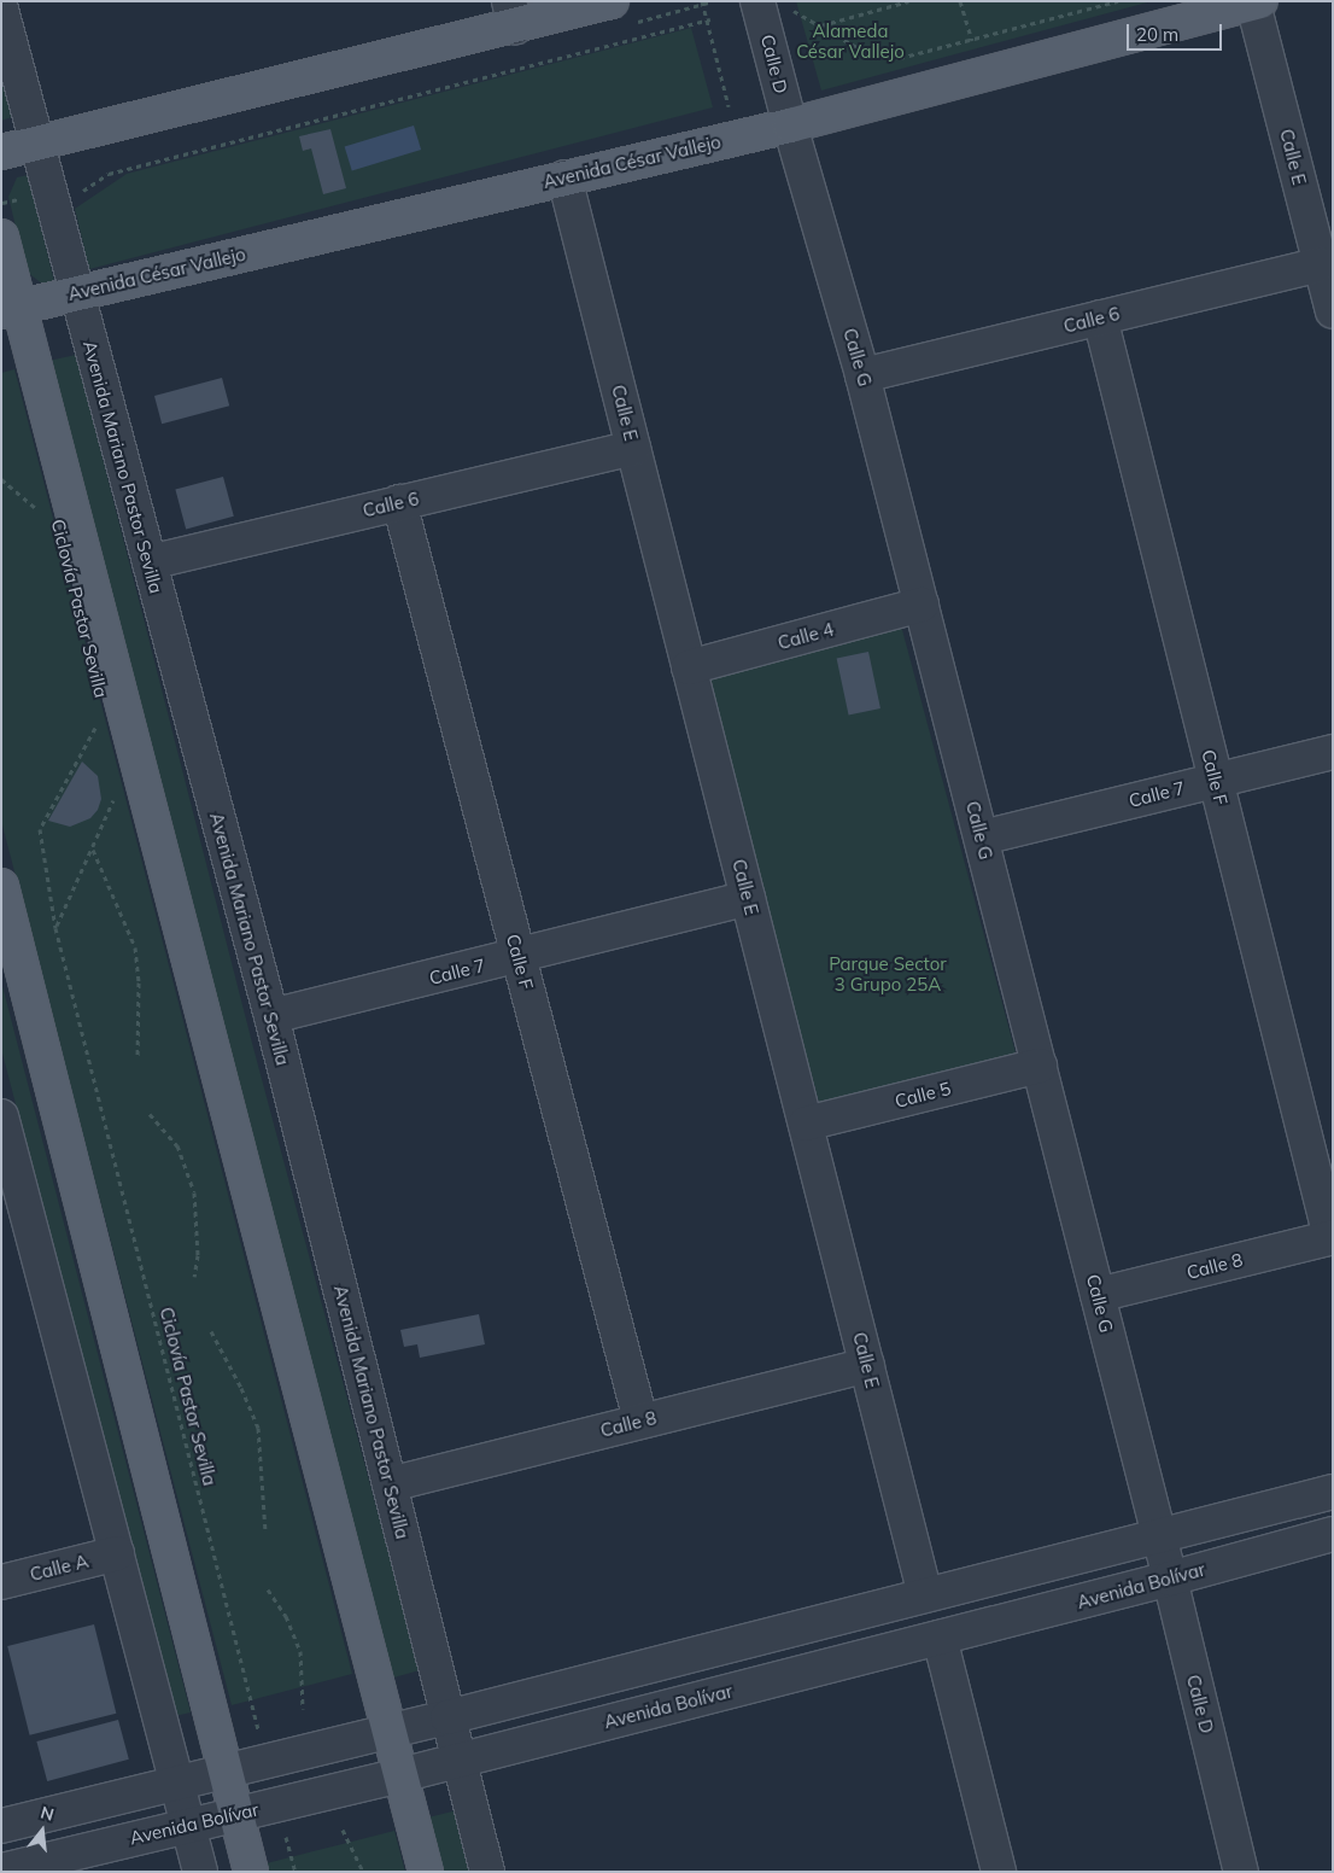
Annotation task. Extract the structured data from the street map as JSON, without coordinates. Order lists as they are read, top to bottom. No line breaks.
{"streets":{"main road":["Avenida César Vallejo"],"street":["Calle D","Calle E","Calle 6","Calle G","Avenida Mariano Pastor Sevilla","Calle 4","Calle F","Calle 7","Calle 5","Calle 8","Calle A","Avenida Bolívar"],"path":["Ciclovía Pastor Sevilla"]},"crossings":[["Calle D","Avenida César Vallejo"],["Calle D","Calle G"],["Calle D","Avenida Bolívar"],["Calle E","Avenida César Vallejo"],["Calle E","Calle 6"],["Calle E","Calle 4"],["Calle E","Calle 7"],["Calle E","Calle 5"],["Calle E","Calle 8"],["Avenida César Vallejo","Calle G"],["Avenida César Vallejo","Avenida Mariano Pastor Sevilla"],["Calle 6","Calle G"],["Calle 6","Avenida Mariano Pastor Sevilla"],["Calle 6","Calle F"],["Calle G","Calle 4"],["Calle G","Calle 7"],["Calle G","Calle 5"],["Calle G","Calle 8"],["Avenida Mariano Pastor Sevilla","Calle 7"],["Avenida Mariano Pastor Sevilla","Calle 8"],["Avenida Mariano Pastor Sevilla","Avenida Bolívar"],["Calle F","Calle 7"],["Calle F","Calle 8"]],"parks":["Alameda César Vallejo","Parque Sector 3 Grupo 25A"],"scale_bar":"20 m","north":"top"}
